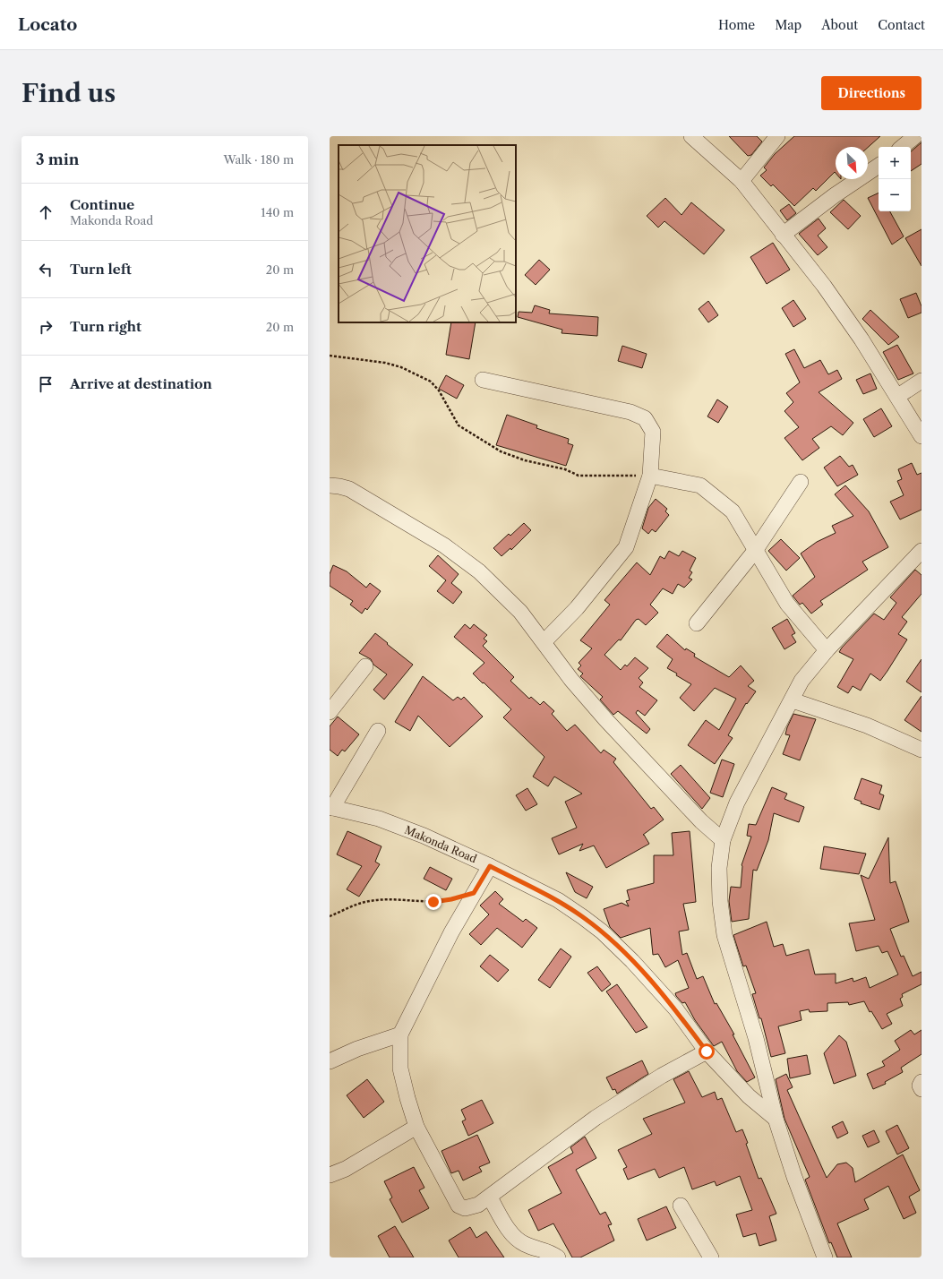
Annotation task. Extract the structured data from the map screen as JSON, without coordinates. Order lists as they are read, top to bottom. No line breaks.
{"streets":{"street":["Makonda Road"]},"north":"bottom right","page":{"header":"Locato","nav":["Home","Map","About","Contact"],"buttons":"Directions","title":"Find us","heading":["3 min","Walk · 180 m"],"map_buttons":["+","−"],"list":[["Continue","Makonda Road","140 m"],["Turn left","20 m"],["Turn right","20 m"],"Arrive at destination"]}}
